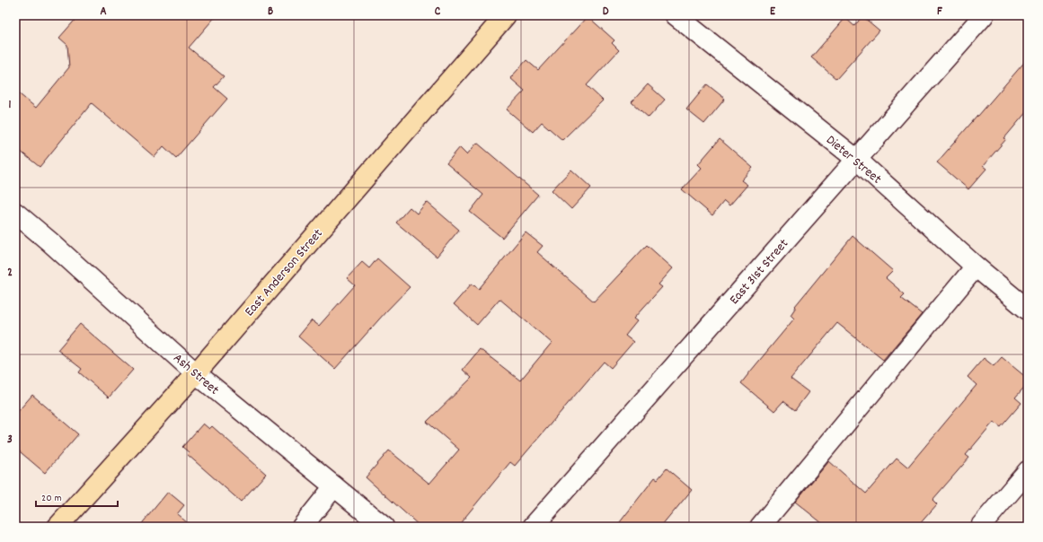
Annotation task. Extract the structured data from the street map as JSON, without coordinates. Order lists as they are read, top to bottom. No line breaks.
{"streets":{"main road":["East Anderson Street"],"street":["Dieter Street","East 31st Street","Ash Street"]},"crossings":[["Dieter Street","East 31st Street"],["East Anderson Street","Ash Street"]],"scale_bar":"20 m","grid":{"columns":["A","B","C","D","E","F"],"rows":["1","2","3"]}}
